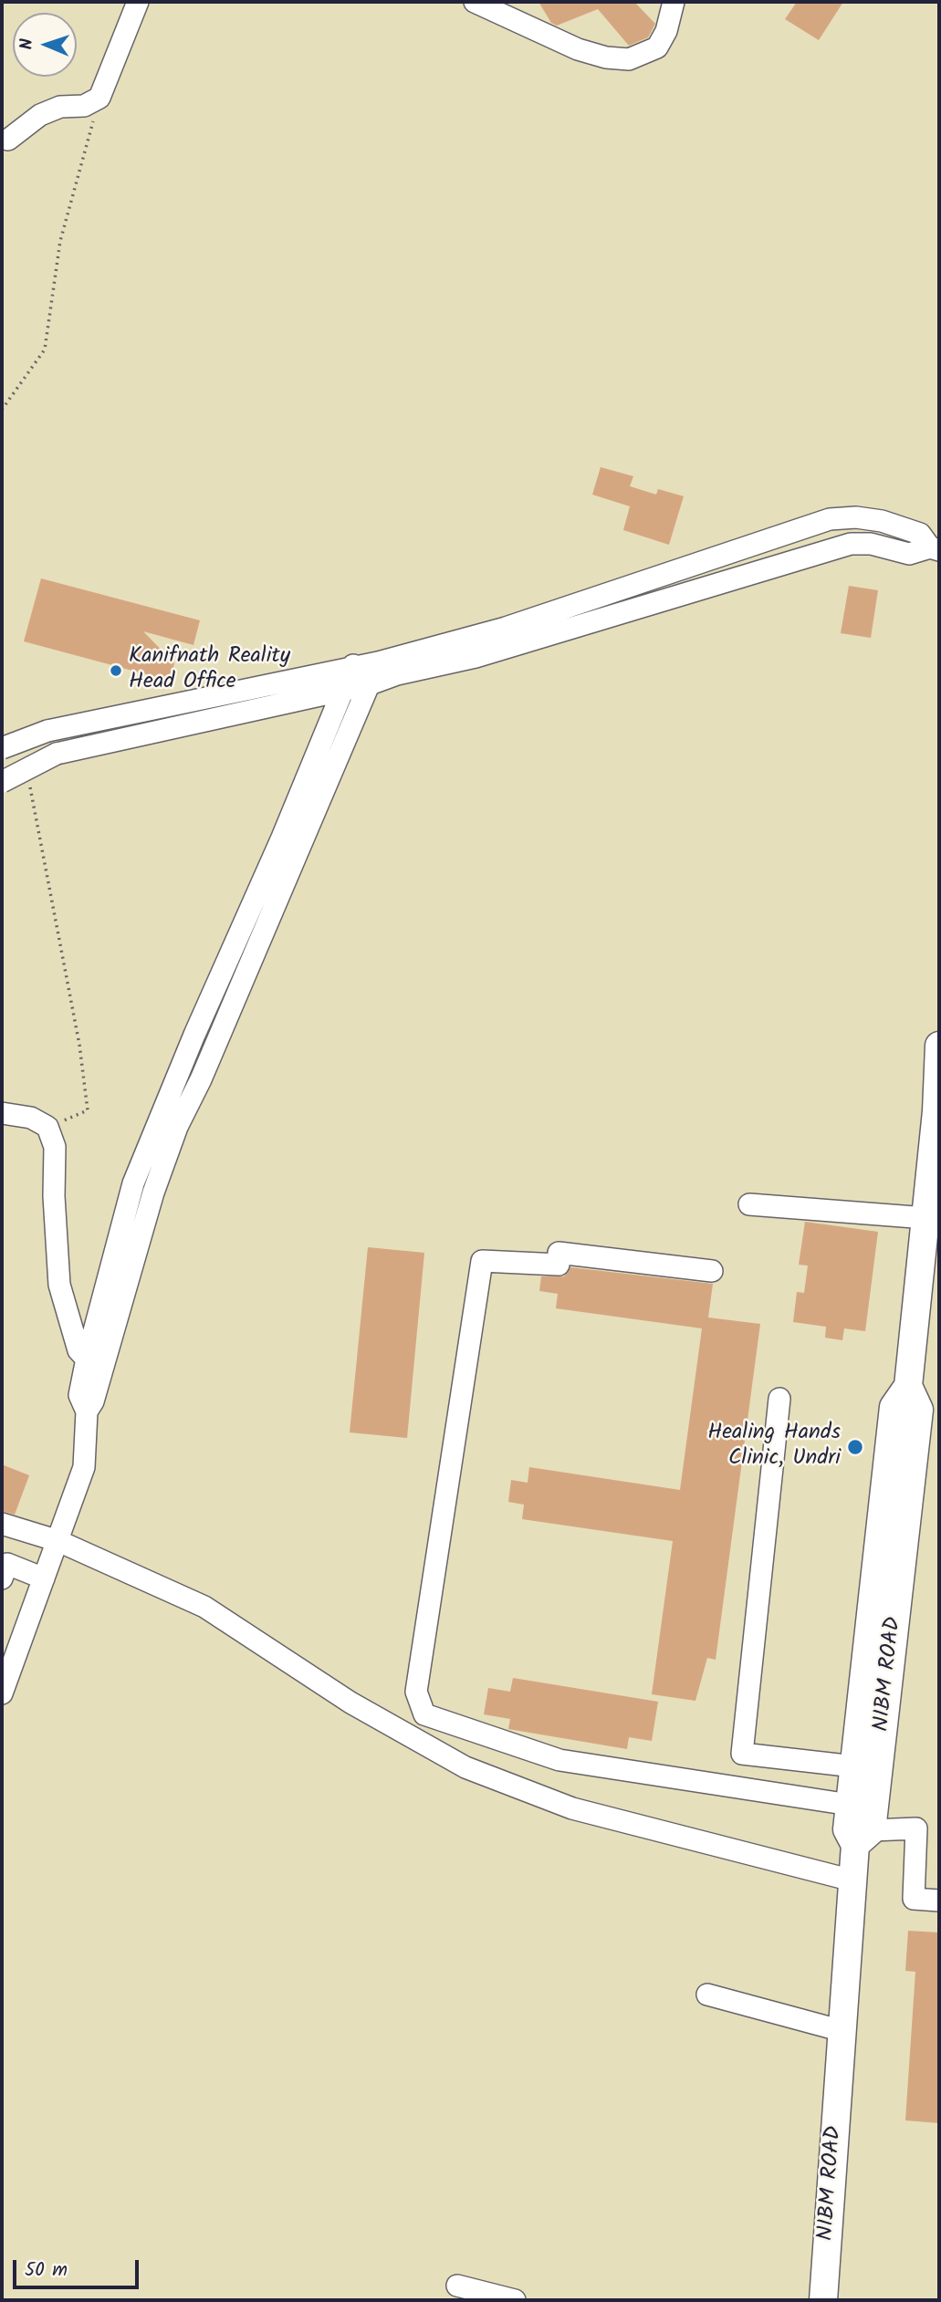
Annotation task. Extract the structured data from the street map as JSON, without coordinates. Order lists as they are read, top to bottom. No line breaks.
{"streets":{"main road":["NIBM ROAD"]},"places":["Kanifnath Reality Head Office","Healing Hands Clinic, Undri"],"scale_bar":"50 m","north":"left"}
